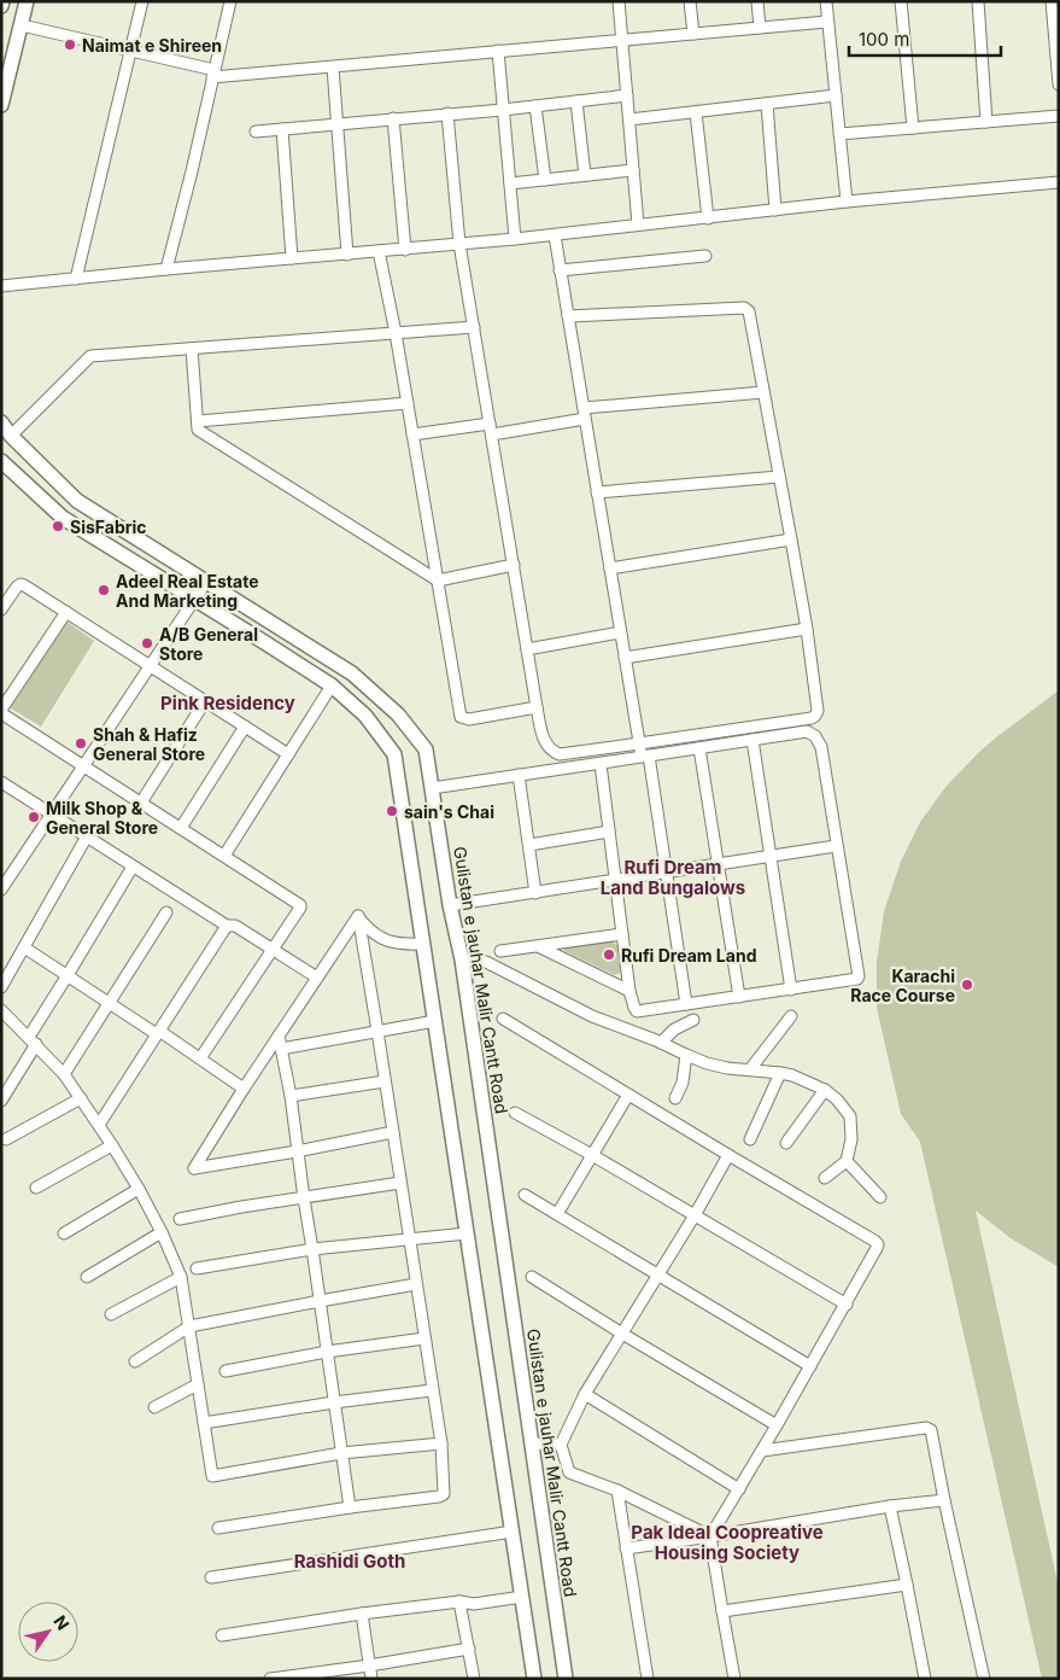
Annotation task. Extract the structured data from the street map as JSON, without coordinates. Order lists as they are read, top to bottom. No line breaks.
{"streets":{"main road":["Gulistan e jauhar Malir Cantt Road"]},"districts":["Pink Residency","Rufi Dream Land Bungalows","Pak Ideal Coopreative Housing Society","Rashidi Goth"],"places":["Naimat e Shireen","SisFabric","Adeel Real Estate And Marketing","A/B General Store","Shah & Hafiz General Store","sain's Chai","Milk Shop & General Store","Rufi Dream Land","Karachi Race Course"],"scale_bar":"100 m","north":"top right"}
